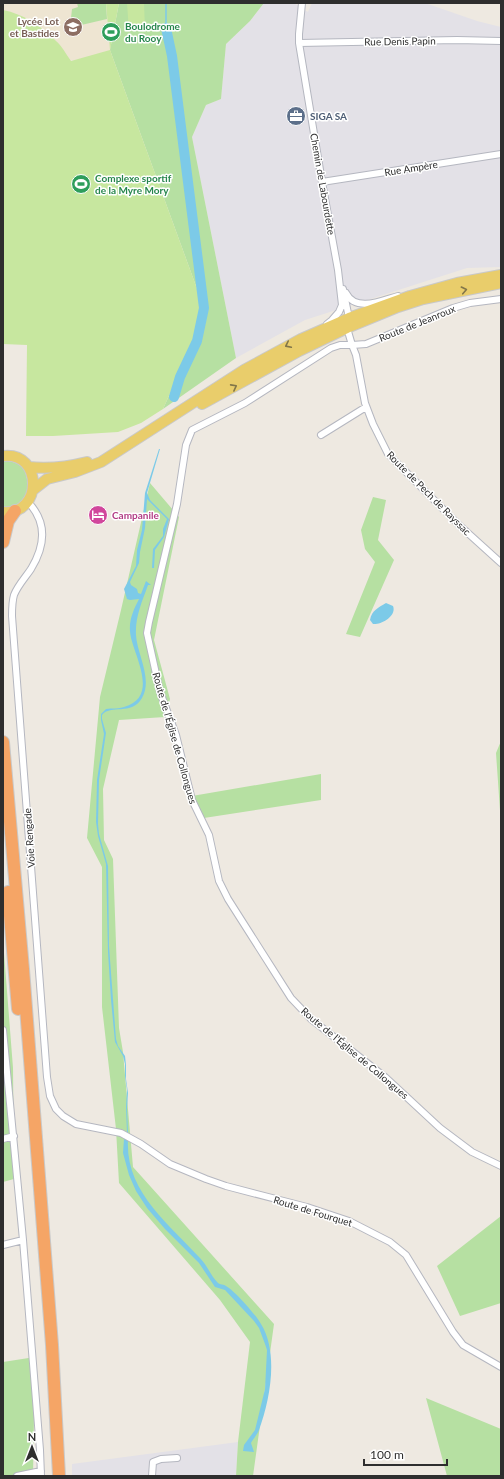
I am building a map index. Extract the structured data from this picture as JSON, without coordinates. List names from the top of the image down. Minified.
{"streets":{"street":["Rue Denis Papin","Rue Ampère","Chemin de Labourdette","Route de Jeanroux","Route de Pech de Rayssac","Route de l’Église de Collongues","Voie Rengade","Route de Fourquet"]},"crossings":[["Rue Denis Papin","Chemin de Labourdette"],["Rue Ampère","Chemin de Labourdette"],["Route de Jeanroux","Route de Pech de Rayssac"],["Route de Jeanroux","Route de l’Église de Collongues"],["Voie Rengade","Route de Fourquet"]],"places":{"school or university":["Lycée Lot et Bastides"],"sports":["Boulodrome du Rooy","Complexe sportif de la Myre Mory"],"office":["SIGA SA"],"hotel":["Campanile"]},"scale_bar":"100 m","north":"top"}
